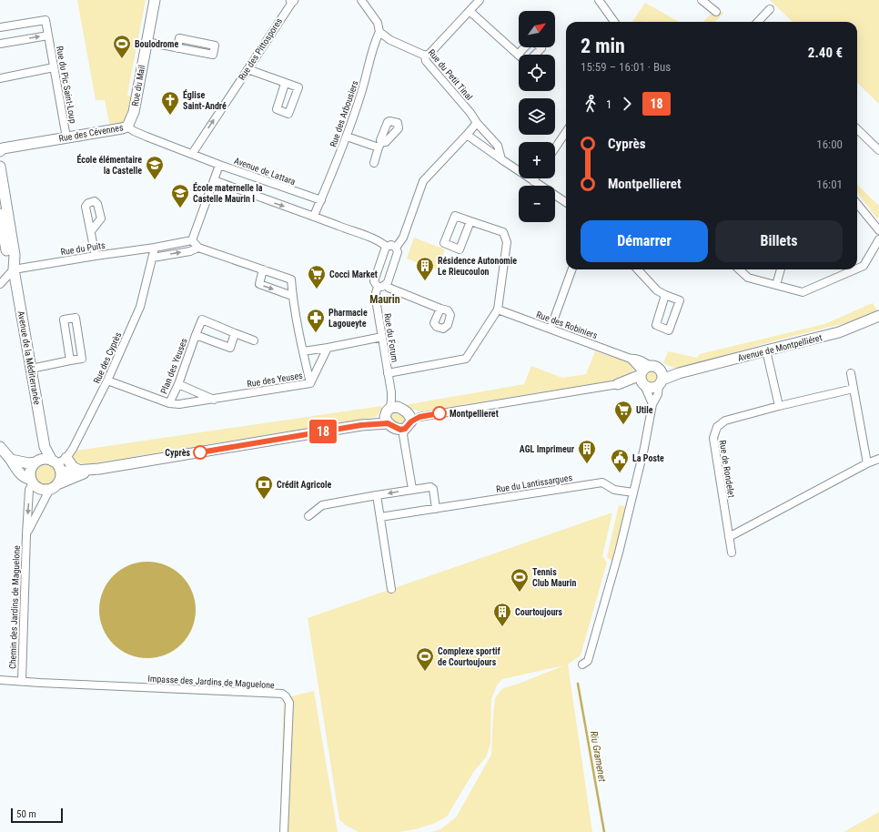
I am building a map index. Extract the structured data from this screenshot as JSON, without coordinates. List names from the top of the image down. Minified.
{"streets":{"street":["Rue des Pittospores","Rue du Petit Tinal","Rue du Pic Saint-Loup","Rue du Mail","Rue des Arbousiers","Rue des Cévennes","Avenue de Lattara","Rue du Puits","Rue des Robiniers","Rue du Forum","Avenue de Montpelliéret","Avenue de la Méditerranée","Rue des Cyprès","Plan des Yeuses","Rue des Yeuses","Rue de Rondelet","Rue du Lantissargues","Chemin des Jardins de Maguelone","Impasse des Jardins de Maguelone"]},"crossings":[["Rue des Pittospores","Rue des Cévennes"],["Rue du Petit Tinal","Rue des Arbousiers"],["Rue du Pic Saint-Loup","Rue des Cévennes"],["Rue du Mail","Rue des Cévennes"],["Rue des Arbousiers","Avenue de Lattara"],["Rue des Cévennes","Avenue de Lattara"],["Avenue de Lattara","Rue du Puits"],["Rue du Puits","Avenue de la Méditerranée"],["Rue du Puits","Rue des Cyprès"],["Avenue de la Méditerranée","Rue des Cyprès"],["Avenue de la Méditerranée","Chemin des Jardins de Maguelone"],["Rue des Cyprès","Rue des Yeuses"],["Rue des Cyprès","Chemin des Jardins de Maguelone"],["Plan des Yeuses","Rue des Yeuses"],["Chemin des Jardins de Maguelone","Impasse des Jardins de Maguelone"]],"one_way":["Rue des Pittospores"],"districts":["Maurin"],"water":["Riu Gramenet"],"places":{"sports":["Boulodrome","Tennis Club Maurin","Complexe sportif de Courtoujours"],"church":["Église Saint-André"],"school or university":["École élémentaire la Castelle","École maternelle la Castelle Maurin I"],"building":["Résidence Autonomie Le Rieucoulon","AGL Imprimeur","Courtoujours"],"supermarket":["Cocci Market","Utile"],"pharmacy":["Pharmacie Lagoueyte"],"other":["Montpellieret","Cyprès"],"public building":["La Poste"],"bank":["Crédit Agricole"]},"lines":["bus line 18"],"scale_bar":"50 m","north":"top right","page":{"on_map":"18","map_buttons":["+","−"],"heading":["2 min","15:59 – 16:01 · Bus","2.40 €"],"legs":["1","18"],"list":[{"name":"Cyprès","value":"16:00"},{"name":"Montpellieret","value":"16:01"}],"buttons":["Démarrer","Billets"],"scale":"50 m"}}
